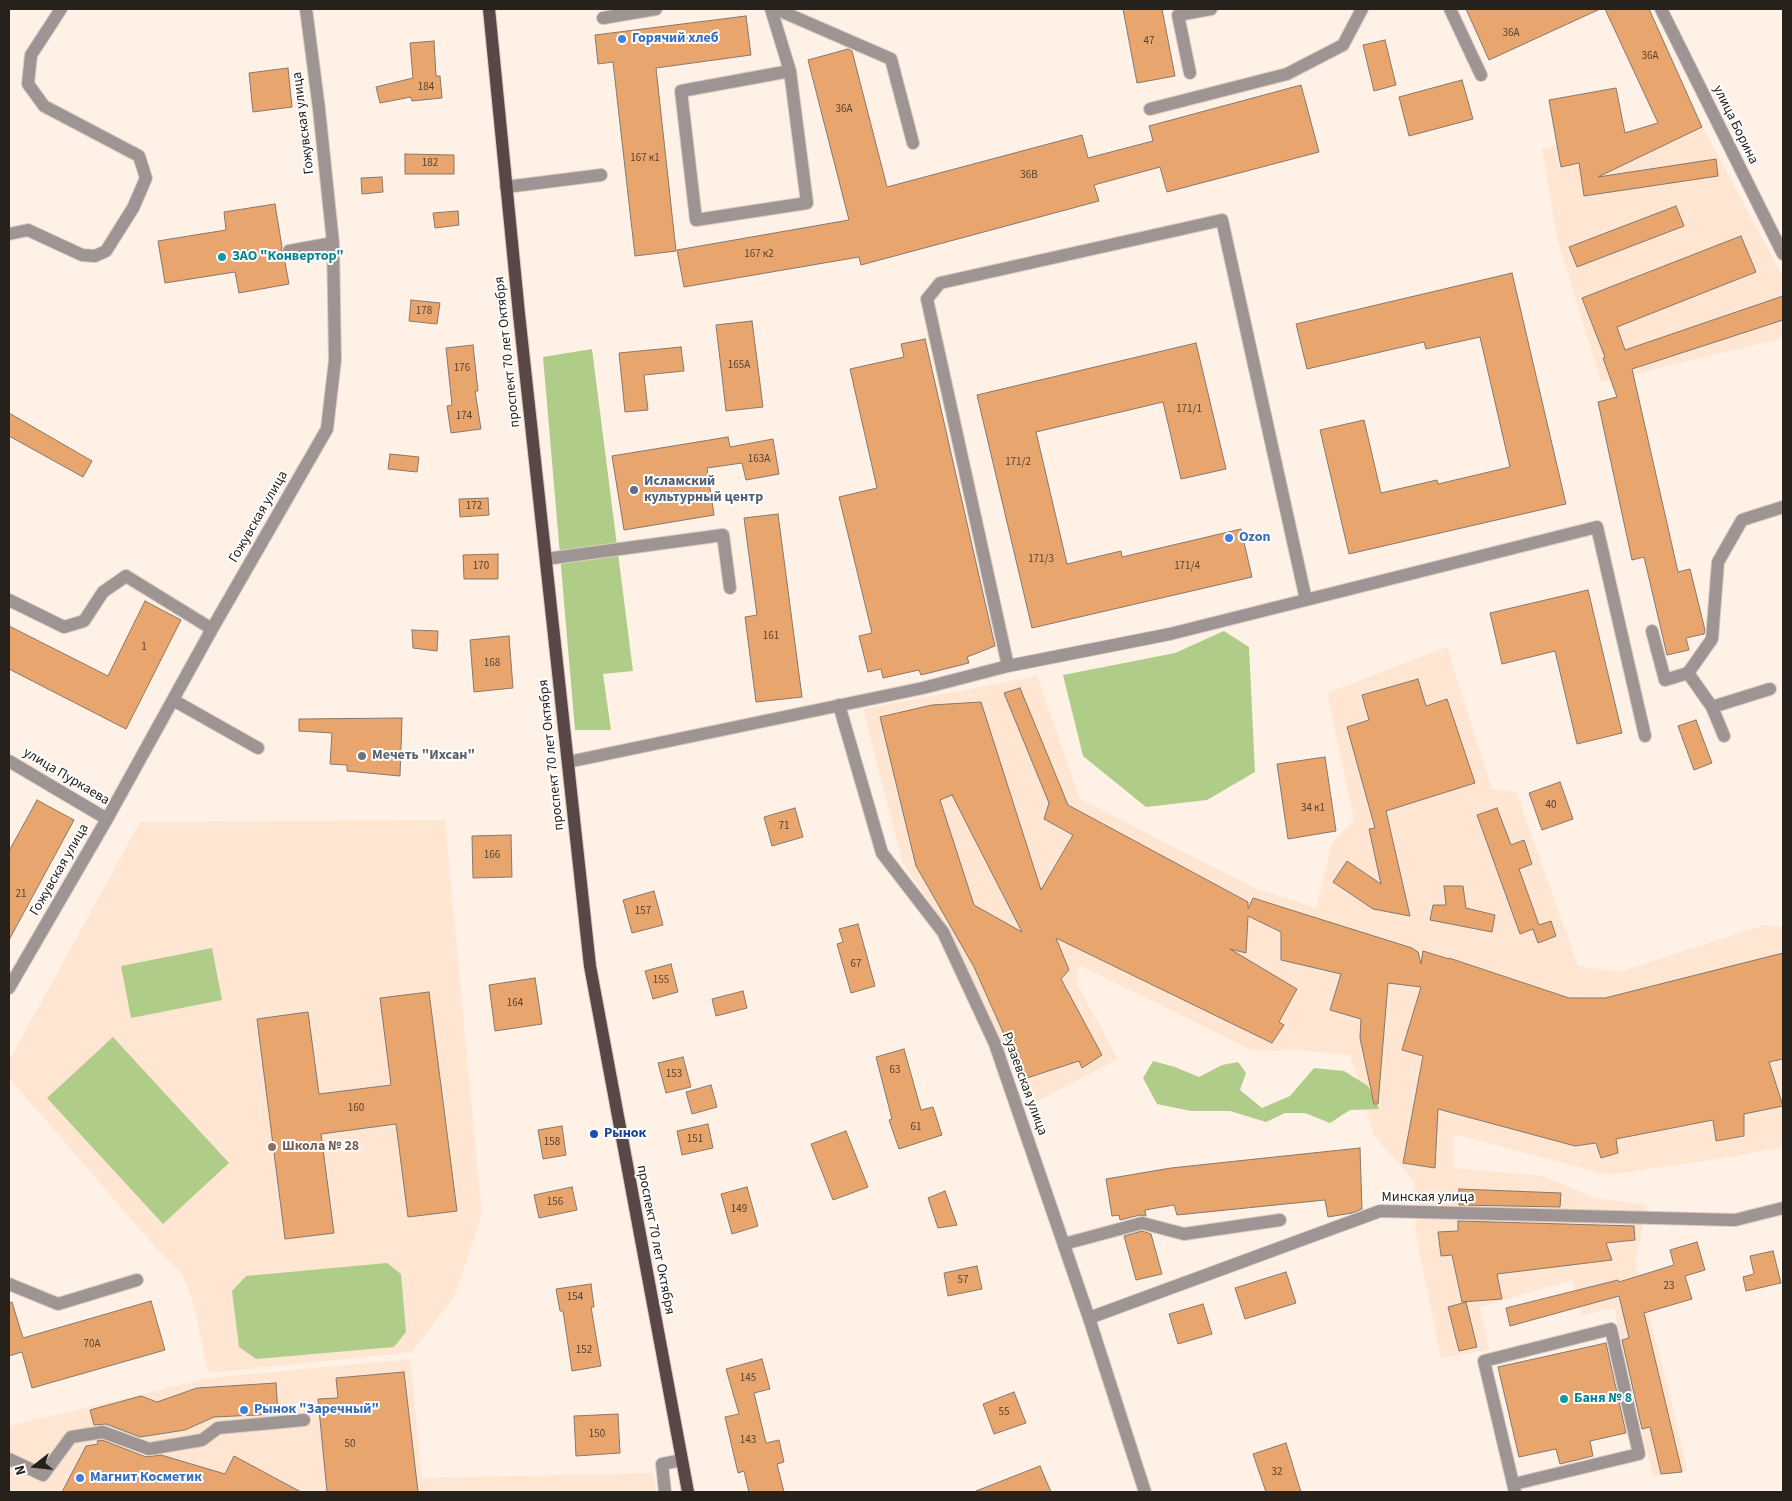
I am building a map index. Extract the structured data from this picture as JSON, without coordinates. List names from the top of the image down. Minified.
{"streets":{"main road":["проспект 70 лет Октября"],"street":["Гожувская улица","улица Борина","улица Пуркаева","Рузаевская улица","Минская улица"]},"crossings":[["Гожувская улица","улица Пуркаева"],["Рузаевская улица","Минская улица"]],"places":["Горячий хлеб","ЗАО \"Конвертор\"","Исламский культурный центр","Ozon","Мечеть \"Ихсан\"","Рынок","Школа № 28","Баня № 8","Рынок \"Заречный\"","Магнит Косметик"],"house_numbers":["36А","47","36А","184","36А","167 к1","182","36В","167 к2","178","165А","176","171/1","174","163А","171/2","172","171/3","170","171/4","161","1","168","40","34 к1","71","166","21","157","67","155","164","63","153","160","61","151","158","156","149","57","23","154","70А","152","145","55","150","143","50","32"],"north":"left"}
